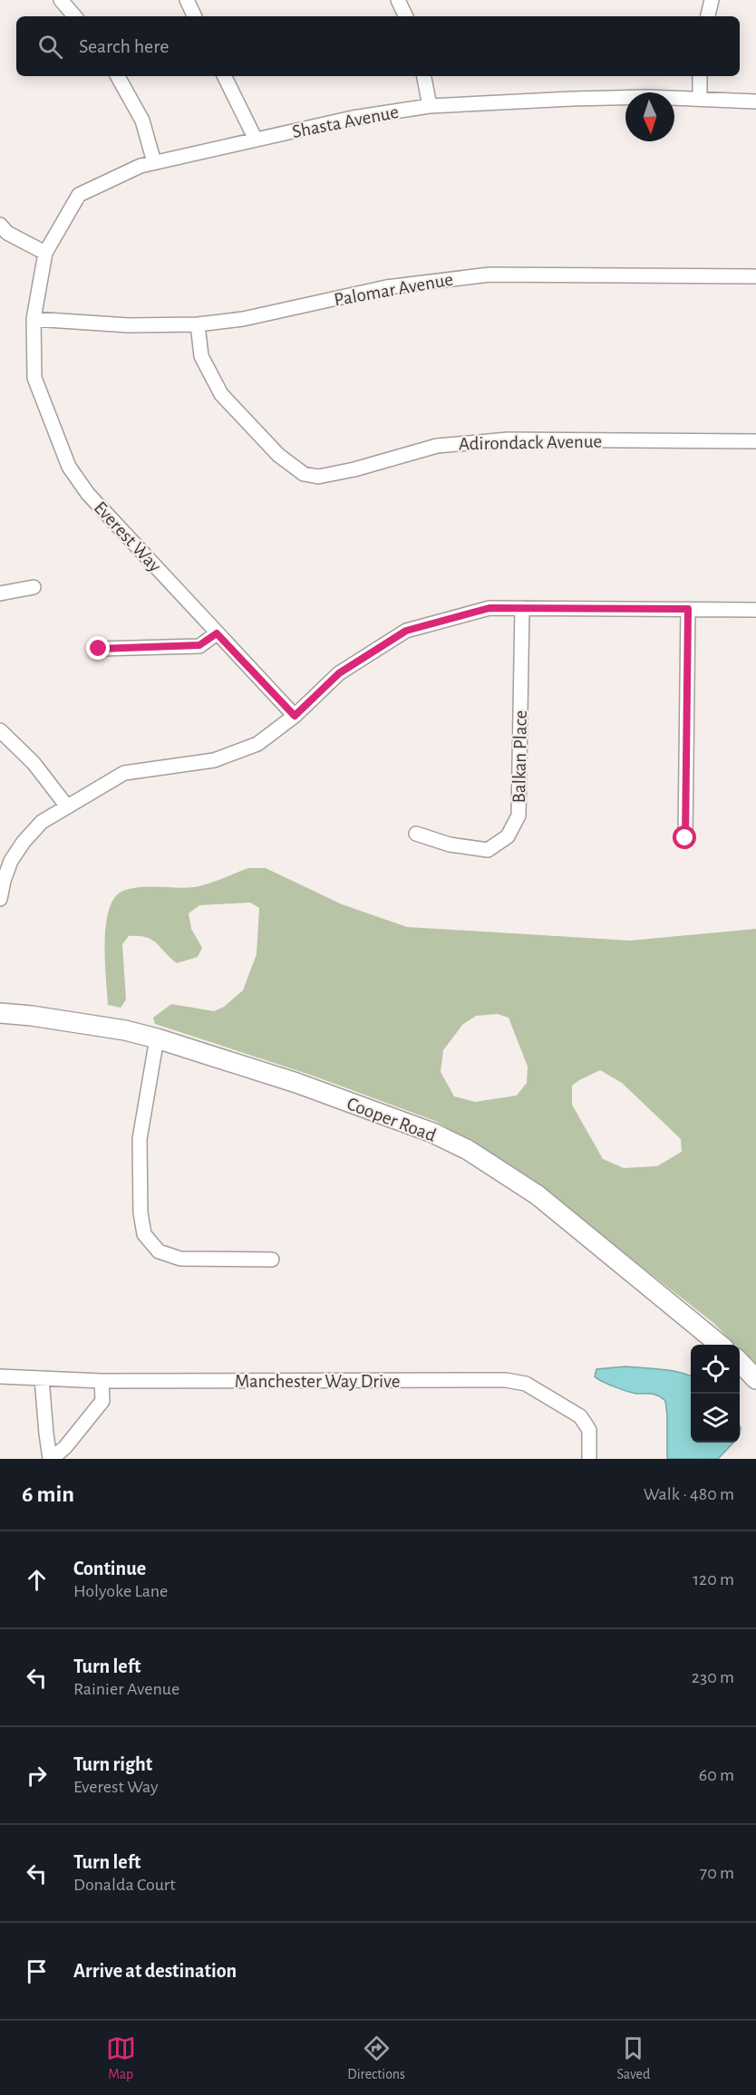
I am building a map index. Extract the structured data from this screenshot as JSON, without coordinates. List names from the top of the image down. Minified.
{"streets":{"street":["Shasta Avenue","Palomar Avenue","Adirondack Avenue","Everest Way","Balkan Place","Cooper Road","Manchester Way Drive"]},"crossings":[["Shasta Avenue","Palomar Avenue"],["Shasta Avenue","Everest Way"],["Palomar Avenue","Adirondack Avenue"],["Palomar Avenue","Everest Way"]],"north":"bottom","page":{"search":"Search here","heading":["6 min","Walk · 480 m"],"list":[["Continue","Holyoke Lane","120 m"],["Turn left","Rainier Avenue","230 m"],["Turn right","Everest Way","60 m"],["Turn left","Donalda Court","70 m"],"Arrive at destination"],"nav":["Map","Directions","Saved"]}}
